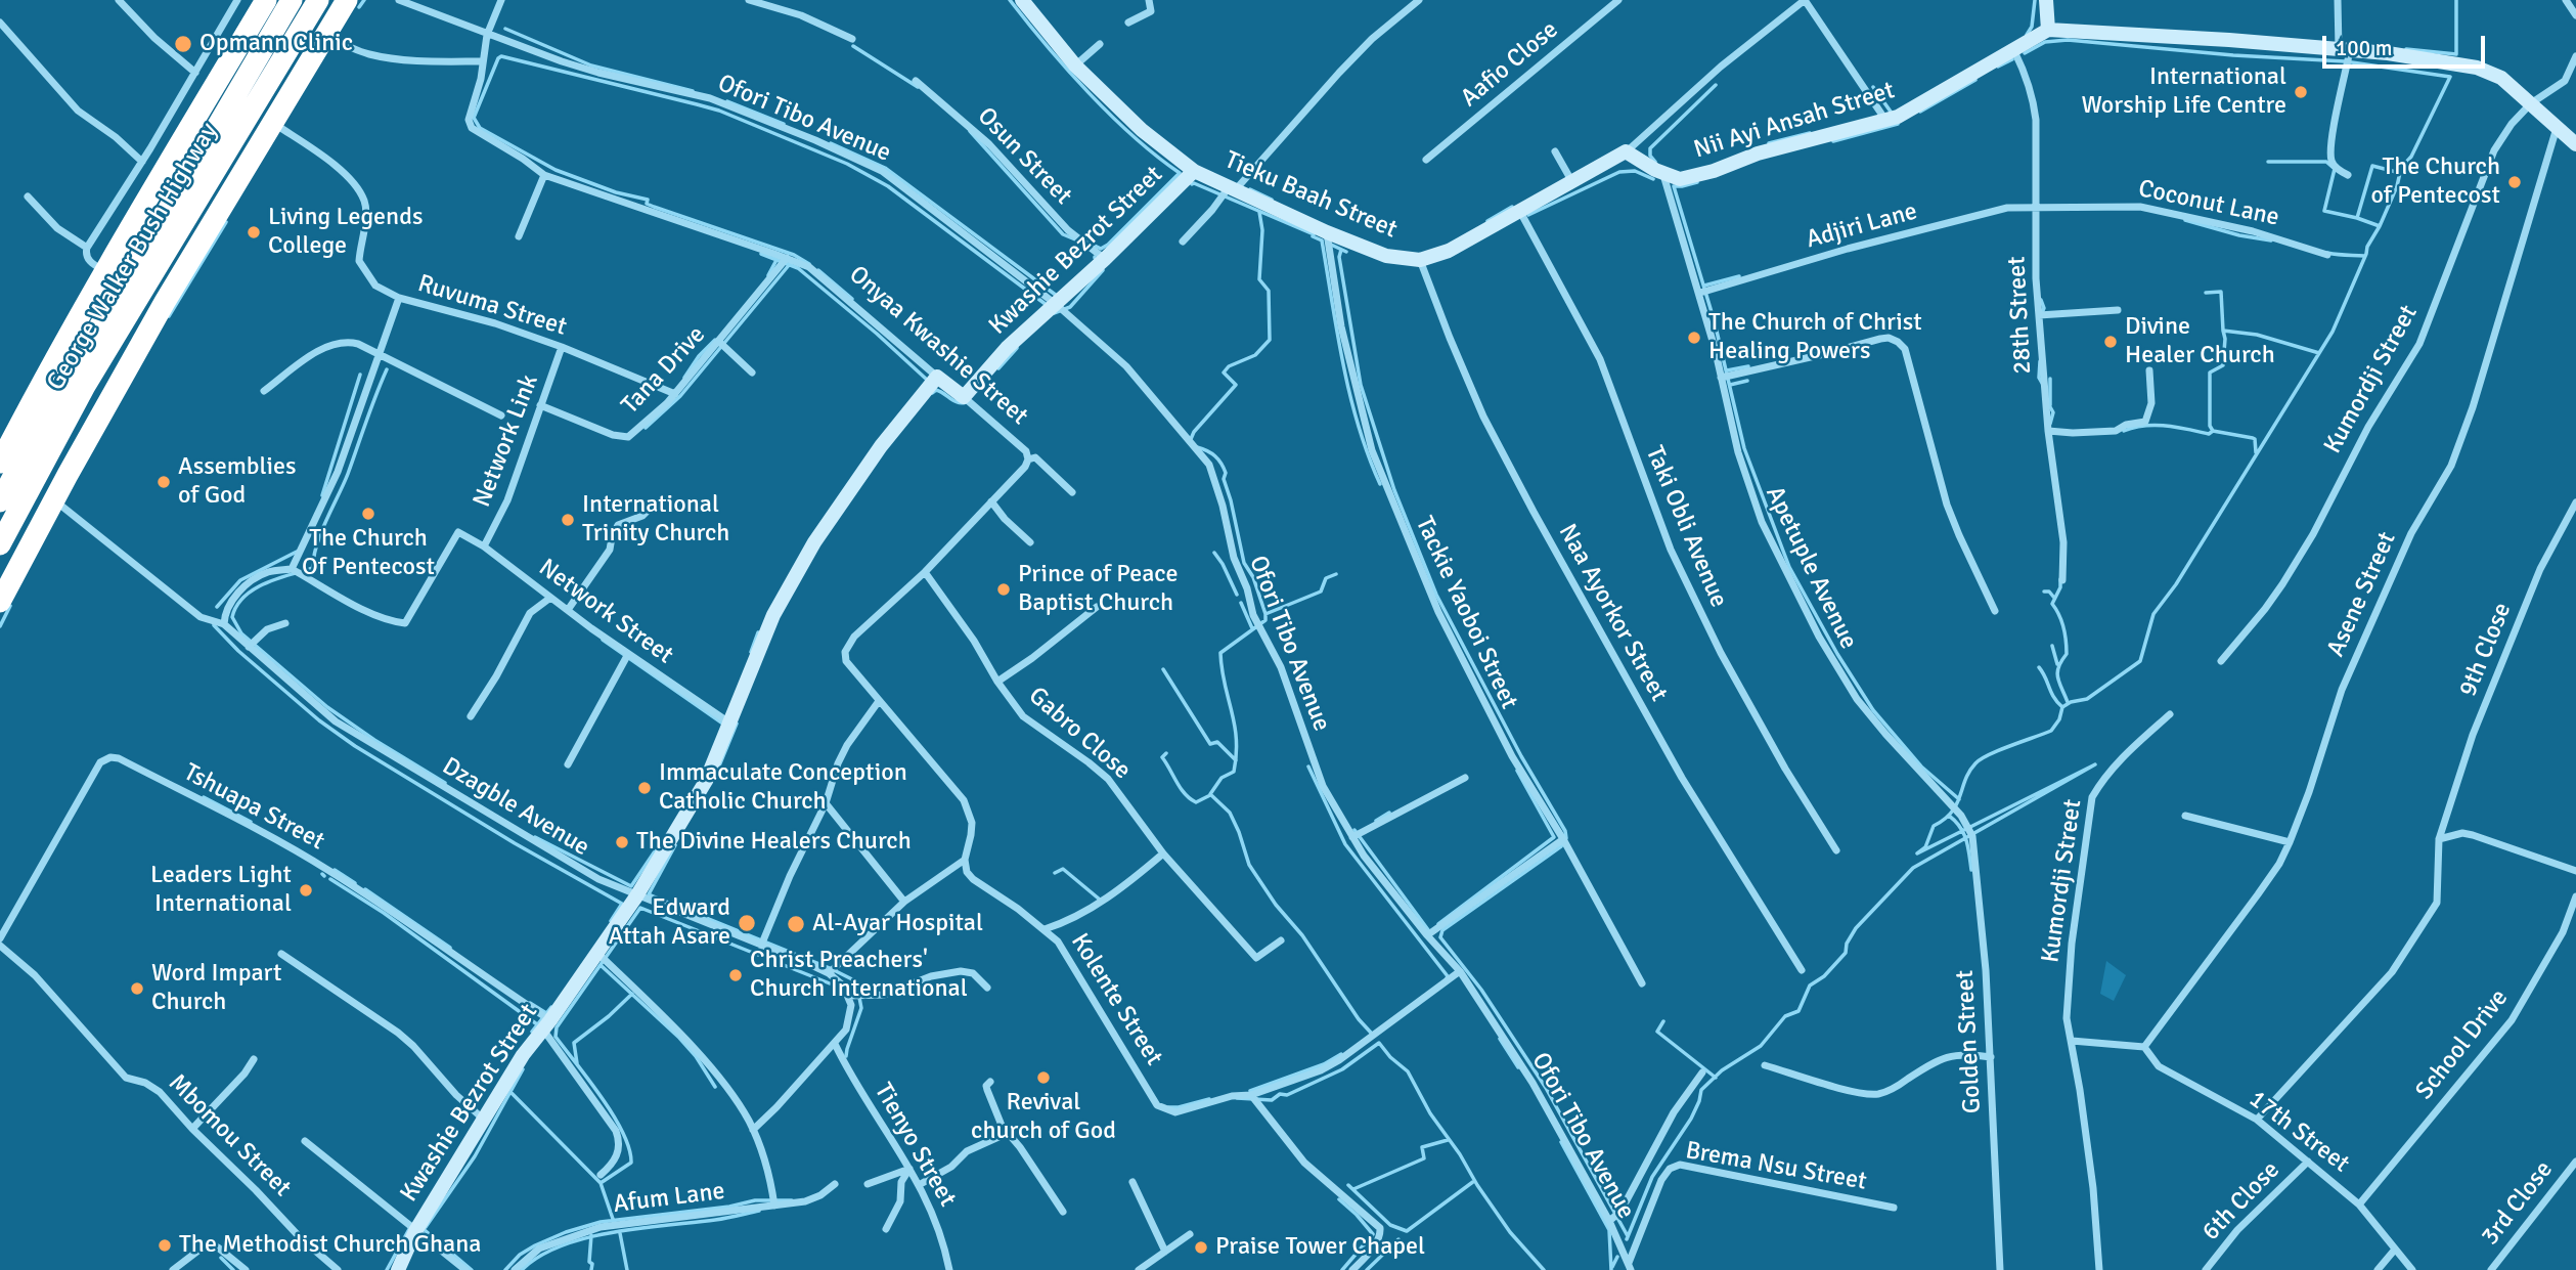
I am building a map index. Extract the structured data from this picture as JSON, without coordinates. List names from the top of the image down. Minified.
{"streets":{"highway":["George Walker Bush Highway"],"street":["Aafio Close","Ofori Tibo Avenue","Nii Ayi Ansah Street","Osun Street","Tieku Baah Street","Coconut Lane","Adjiri Lane","Kwashie Bezrot Street","Ruvuma Street","28th Street","Onyaa Kwashie Street","Tana Drive","Kumordji Street","Network Link","Taki Obli Avenue","Apetuple Avenue","Asene Street","Network Street","Tackie Yaoboi Street","Naa Ayorkor Street","9th Close","Gabro Close","Tshuapa Street","Dzagble Avenue","Kolente Street","Golden Street","School Drive","17th Street","Mbomou Street","Tienyo Street","Brema Nsu Street","Afum Lane","6th Close","3rd Close"]},"crossings":[["Ofori Tibo Avenue","Kwashie Bezrot Street"],["Ofori Tibo Avenue","Kolente Street"],["Ofori Tibo Avenue","Brema Nsu Street"],["Nii Ayi Ansah Street","Tieku Baah Street"],["Nii Ayi Ansah Street","28th Street"],["Nii Ayi Ansah Street","Apetuple Avenue"],["Osun Street","Kwashie Bezrot Street"],["Tieku Baah Street","Kwashie Bezrot Street"],["Tieku Baah Street","Taki Obli Avenue"],["Tieku Baah Street","Tackie Yaoboi Street"],["Tieku Baah Street","Naa Ayorkor Street"],["Coconut Lane","Adjiri Lane"],["Coconut Lane","28th Street"],["Adjiri Lane","28th Street"],["Adjiri Lane","Apetuple Avenue"],["Kwashie Bezrot Street","Onyaa Kwashie Street"],["Kwashie Bezrot Street","Network Street"],["Kwashie Bezrot Street","Tshuapa Street"],["Kwashie Bezrot Street","Dzagble Avenue"],["Kwashie Bezrot Street","Mbomou Street"],["Ruvuma Street","Tana Drive"],["Ruvuma Street","Network Link"],["Onyaa Kwashie Street","Tana Drive"],["Onyaa Kwashie Street","Gabro Close"],["Onyaa Kwashie Street","Kolente Street"],["Tana Drive","Network Link"],["Network Link","Network Street"],["Apetuple Avenue","Golden Street"],["Asene Street","17th Street"],["9th Close","17th Street"],["School Drive","17th Street"],["17th Street","6th Close"]],"places":["Opmann Clinic","International Worship Life Centre","The Church of Pentecost","Living Legends College","The Church of Christ Healing Powers","Divine Healer Church","Assemblies of God","The Church Of Pentecost","International Trinity Church","Prince of Peace Baptist Church","Immaculate Conception Catholic Church","The Divine Healers Church","Leaders Light International","Edward Attah Asare","Al-Ayar Hospital","Christ Preachers' Church International","Word Impart Church","Revival church of God","The Methodist Church Ghana","Praise Tower Chapel"],"scale_bar":"100 m"}
